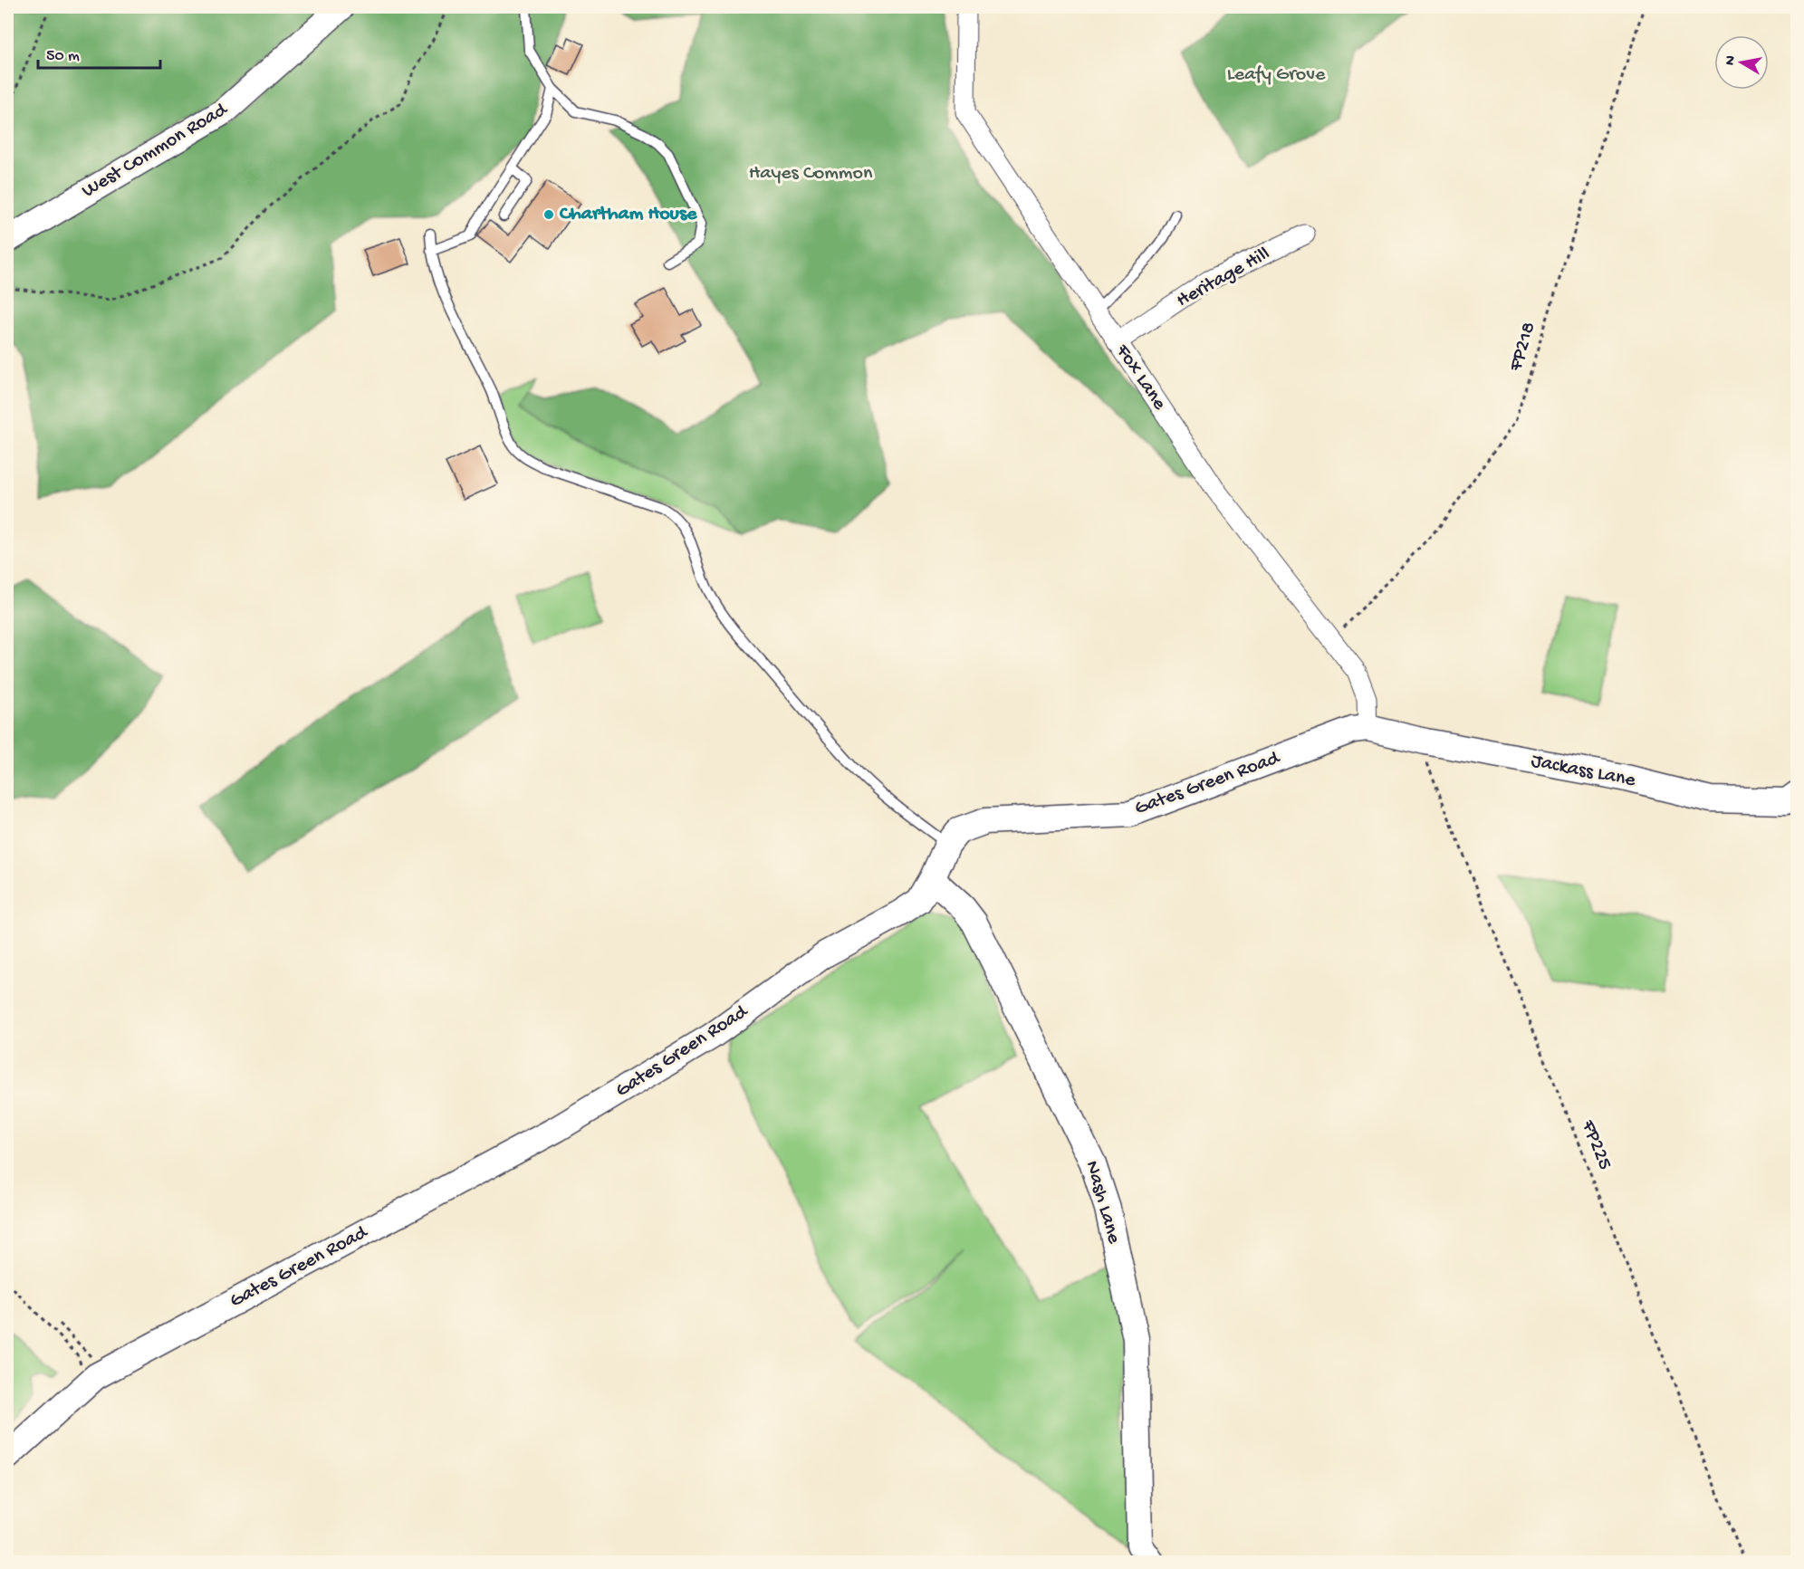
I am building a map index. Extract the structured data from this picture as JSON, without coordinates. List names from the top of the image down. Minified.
{"streets":{"street":["West Common Road","Heritage Hill","Fox Lane","Jackass Lane","Gates Green Road","Nash Lane"],"path":["FP218","FP225"]},"crossings":[["Heritage Hill","Fox Lane"],["FP218","Fox Lane"],["Fox Lane","Jackass Lane"],["Fox Lane","Gates Green Road"],["Jackass Lane","Gates Green Road"],["Jackass Lane","FP225"],["Gates Green Road","Nash Lane"]],"parks":["Leafy Grove","Hayes Common"],"places":["Chartham House"],"scale_bar":"50 m","north":"left"}
